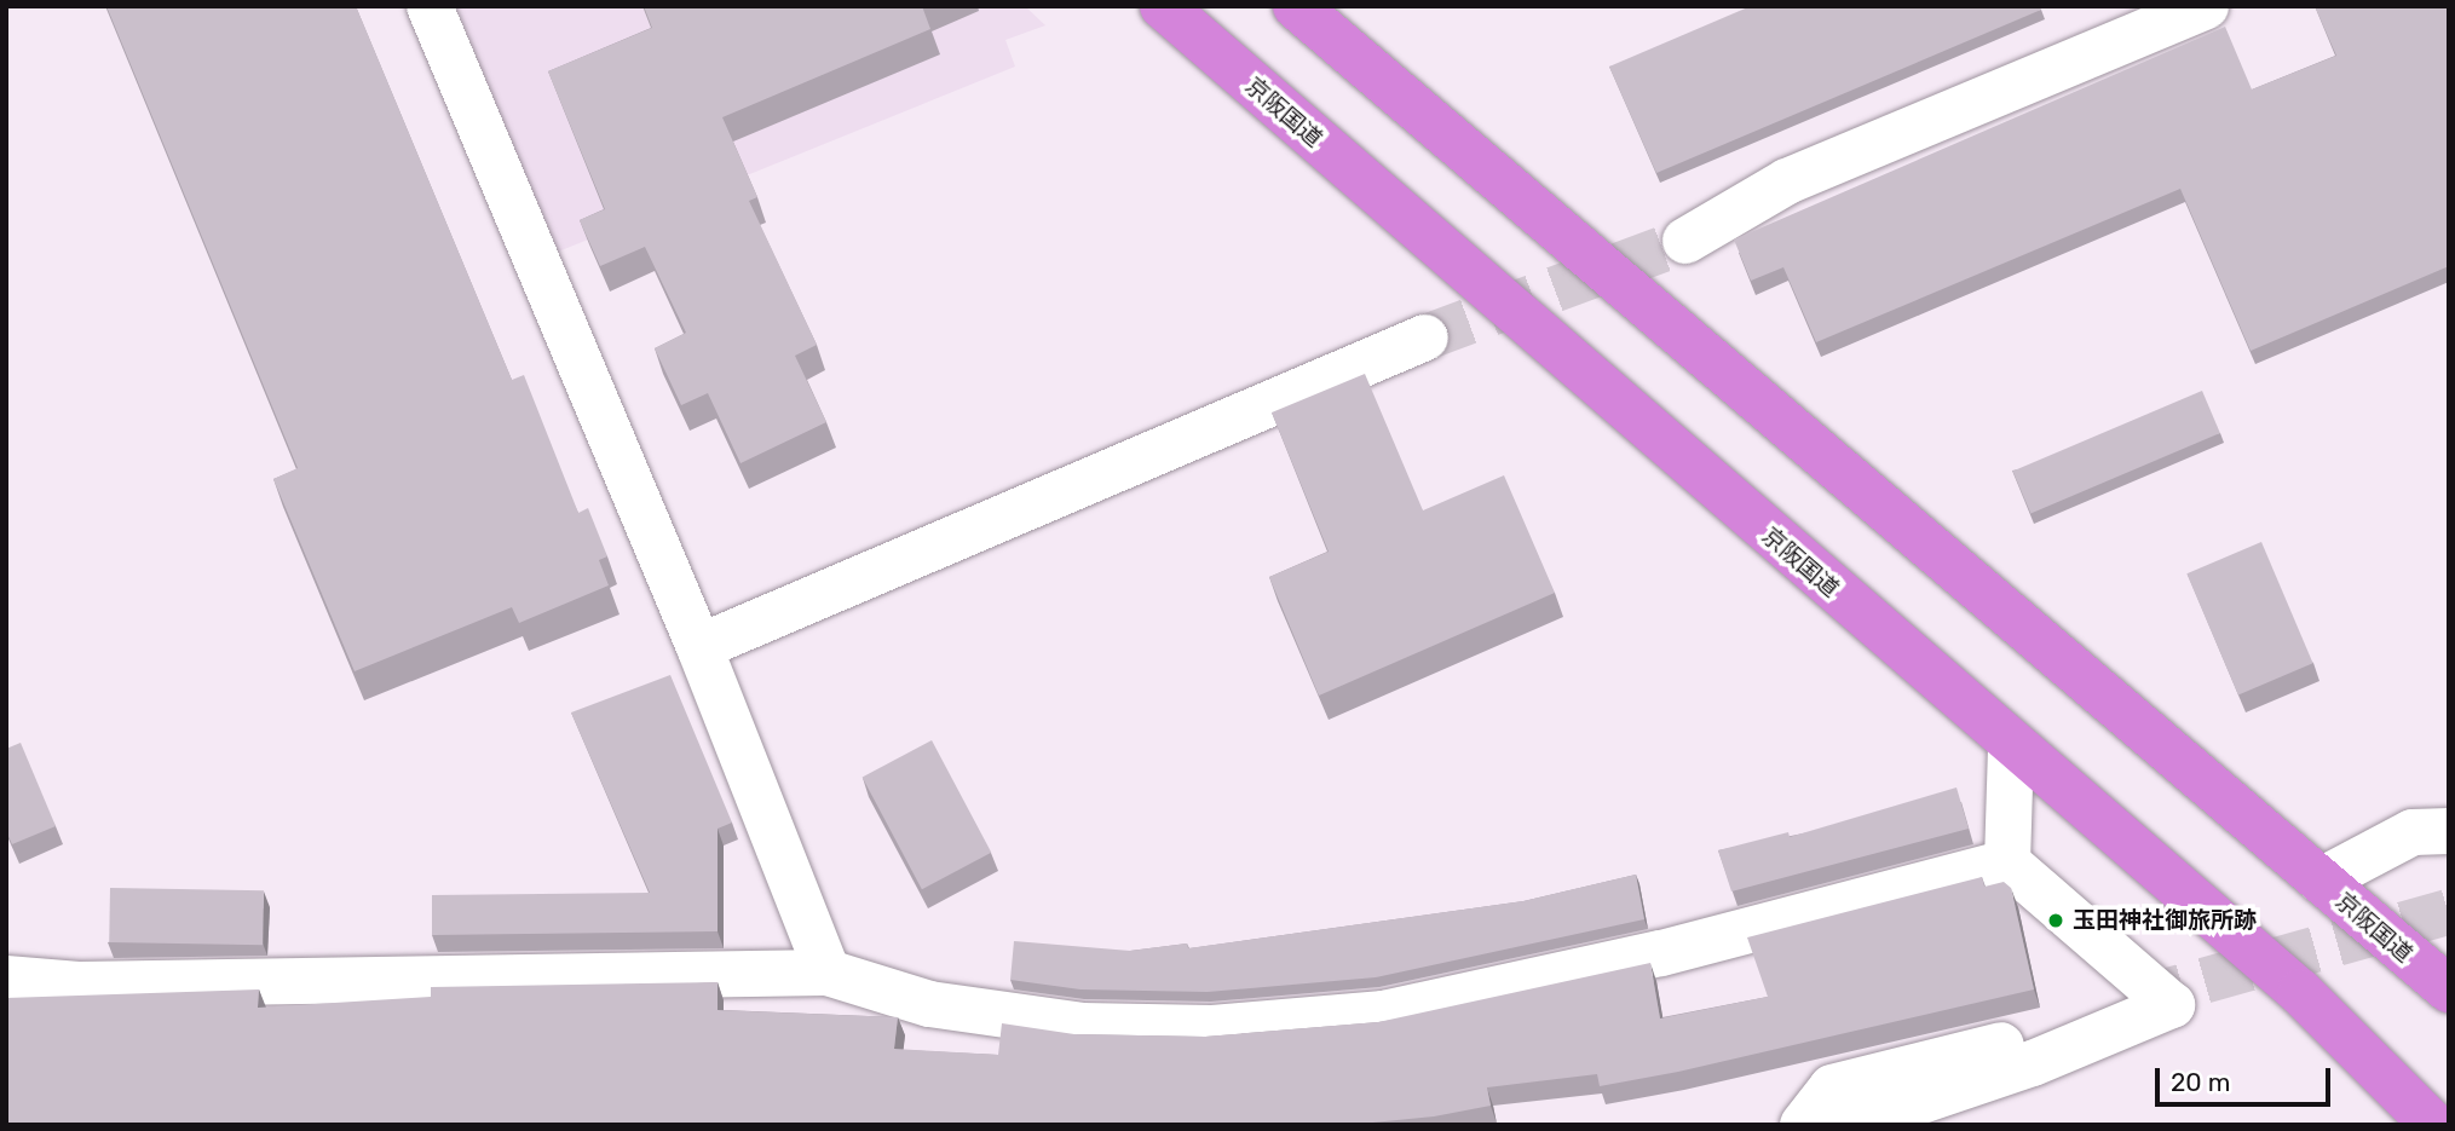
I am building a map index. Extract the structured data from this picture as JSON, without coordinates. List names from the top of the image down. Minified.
{"streets":{"highway":["京阪国道"]},"places":["玉田神社御旅所跡"],"scale_bar":"20 m"}
